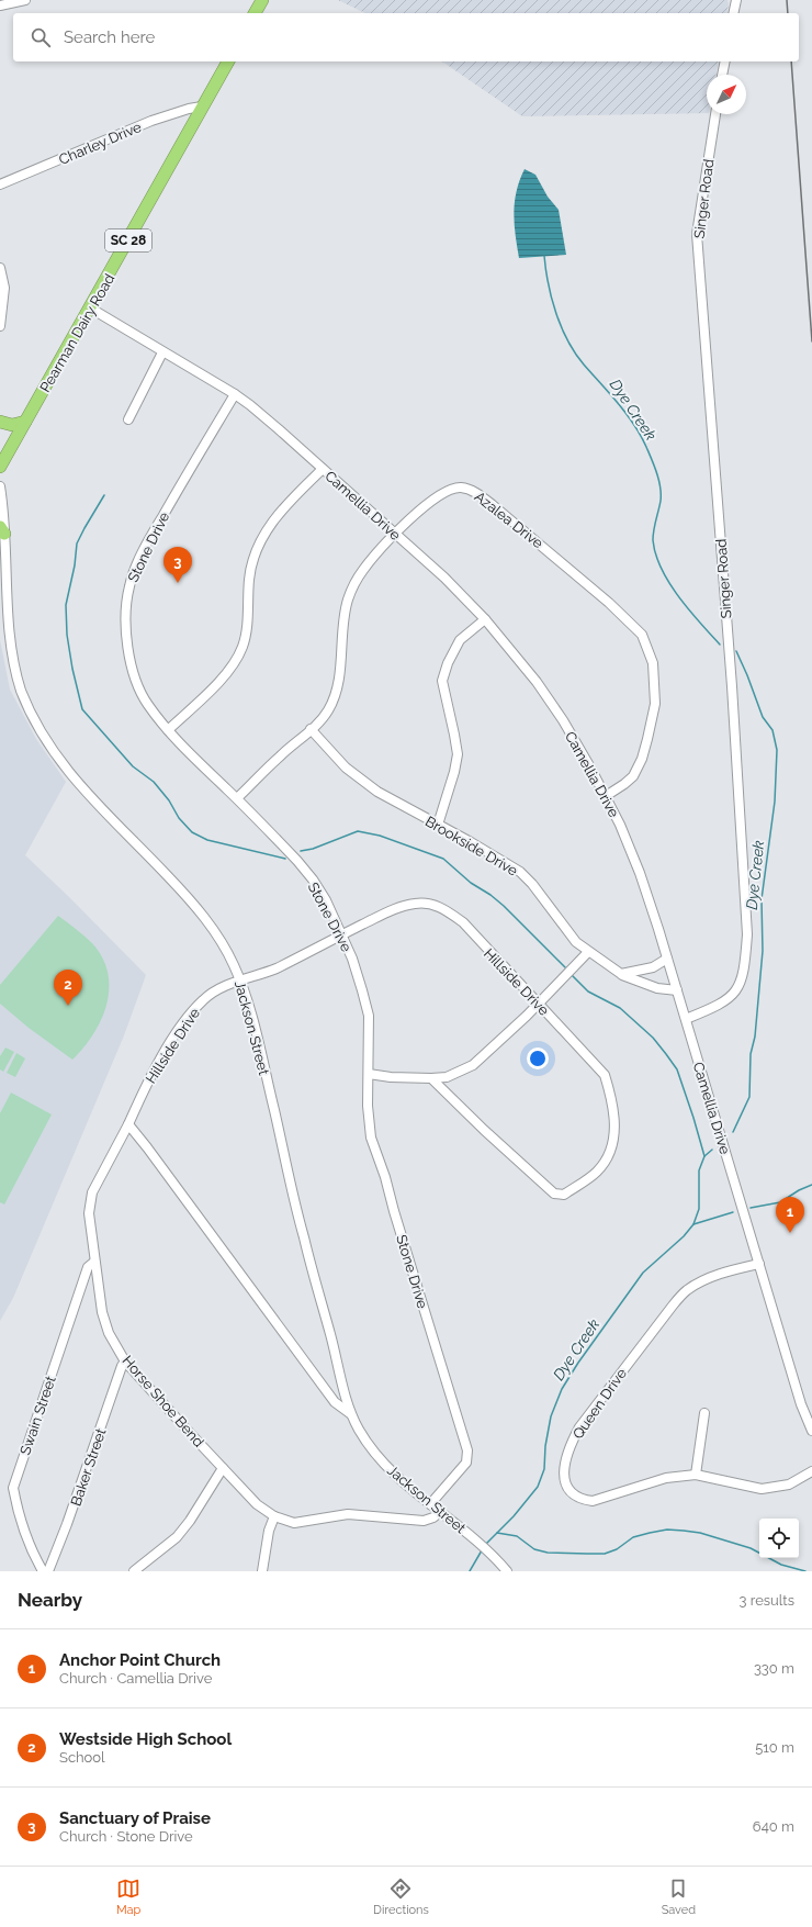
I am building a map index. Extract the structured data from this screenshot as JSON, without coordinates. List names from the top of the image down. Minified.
{"streets":{"highway":["SC 28","Pearman Dairy Road"],"street":["Charley Drive","Singer Road","Camellia Drive","Azalea Drive","Stone Drive","Brookside Drive","Hillside Drive","Jackson Street","Horse Shoe Bend","Queen Drive","Swain Street","Baker Street"]},"crossings":[["Charley Drive","Pearman Dairy Road"],["Singer Road","Camellia Drive"],["Pearman Dairy Road","Camellia Drive"],["Camellia Drive","Azalea Drive"],["Camellia Drive","Stone Drive"],["Camellia Drive","Brookside Drive"],["Camellia Drive","Queen Drive"],["Azalea Drive","Stone Drive"],["Azalea Drive","Brookside Drive"],["Stone Drive","Hillside Drive"],["Stone Drive","Jackson Street"],["Hillside Drive","Jackson Street"],["Hillside Drive","Horse Shoe Bend"],["Jackson Street","Horse Shoe Bend"],["Horse Shoe Bend","Swain Street"],["Horse Shoe Bend","Baker Street"]],"water":["Dye Creek"],"north":"top right","page":{"search":"Search here","pins":["3","2","1"],"heading":["Nearby","3 results"],"list":[{"mark":"1","name":"Anchor Point Church","note":"Church · Camellia Drive","value":"330 m"},{"mark":"2","name":"Westside High School","note":"School","value":"510 m"},{"mark":"3","name":"Sanctuary of Praise","note":"Church · Stone Drive","value":"640 m"}],"nav":["Map","Directions","Saved"]}}
